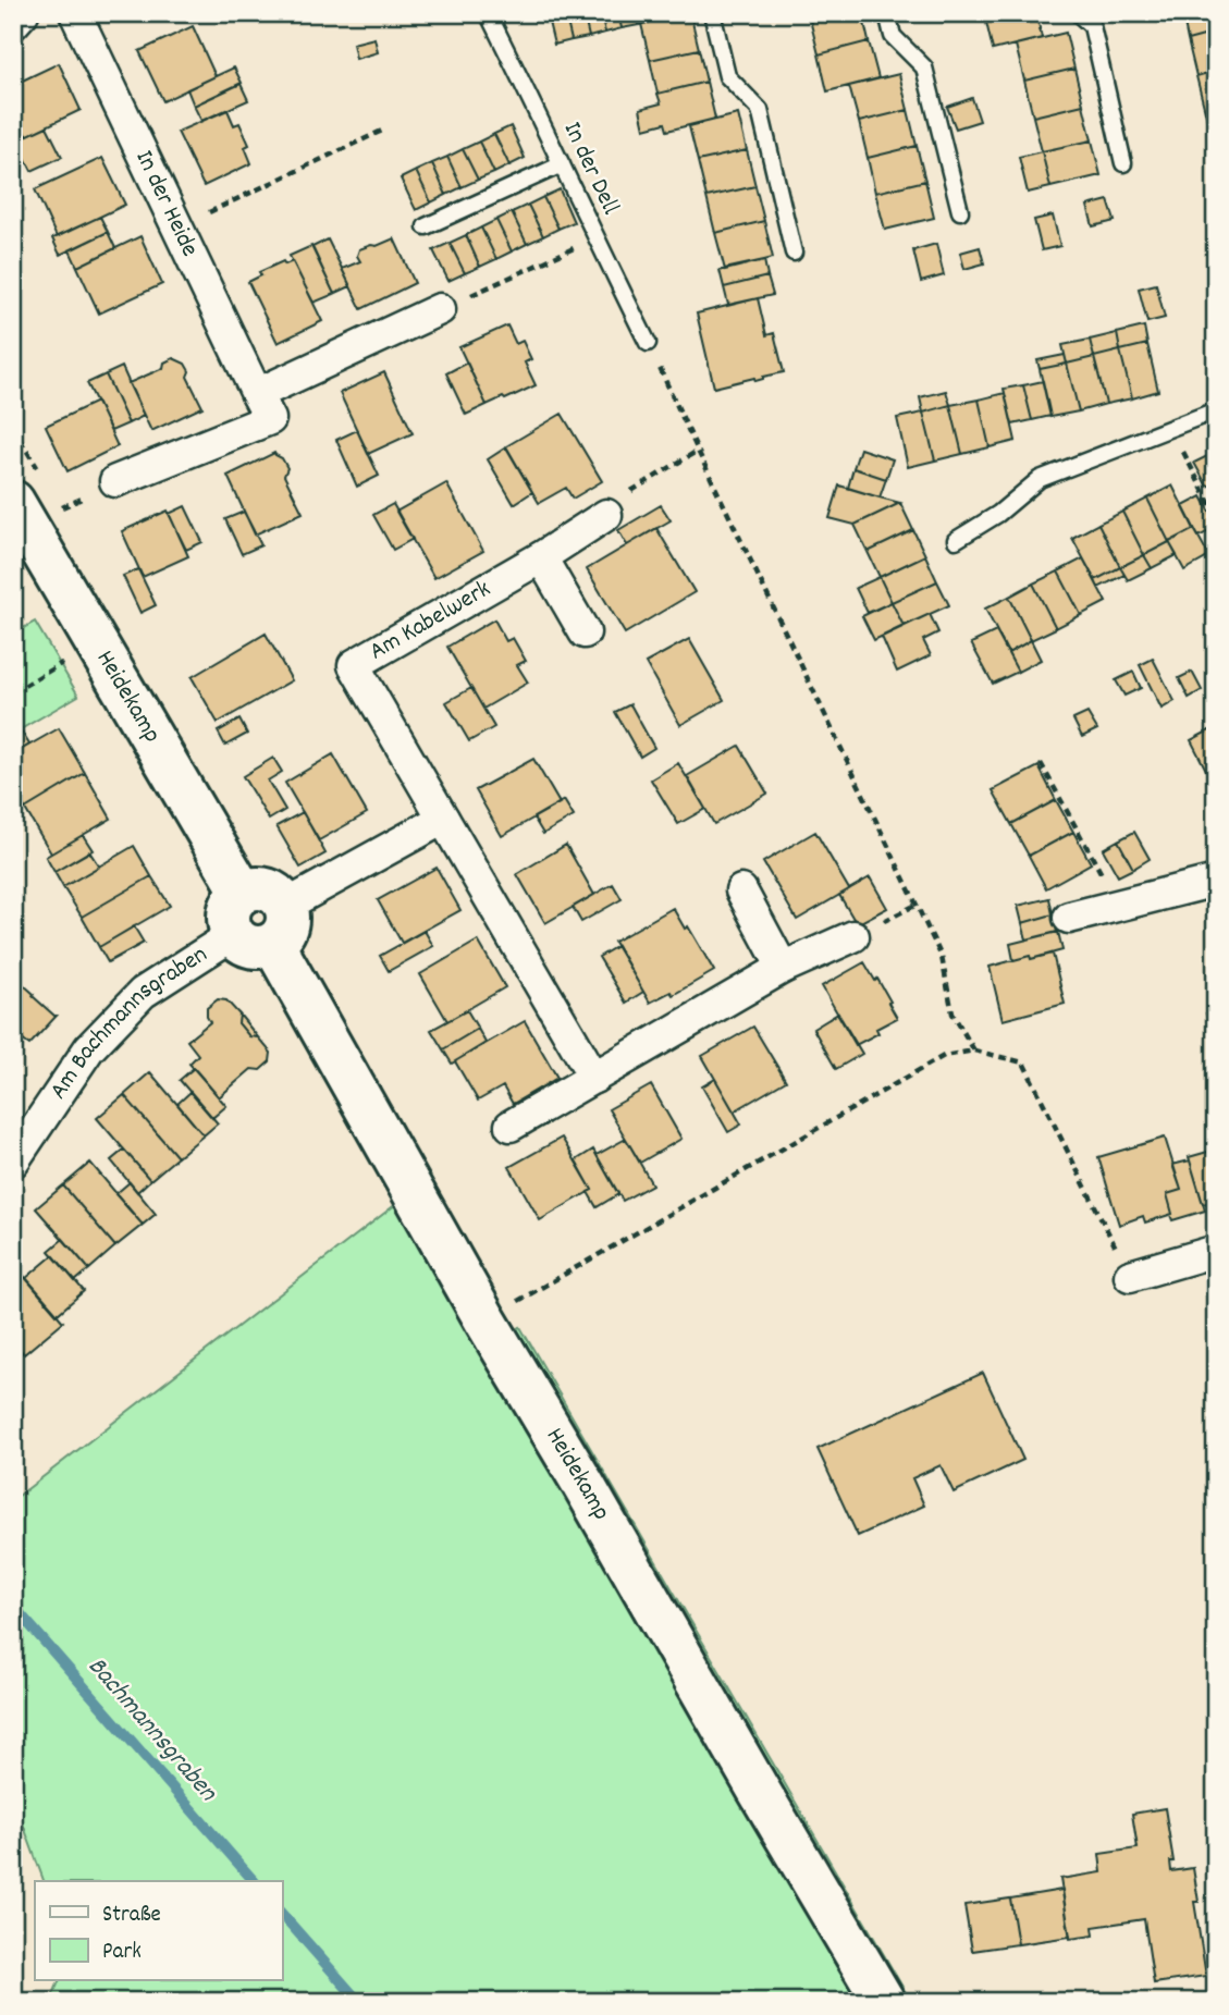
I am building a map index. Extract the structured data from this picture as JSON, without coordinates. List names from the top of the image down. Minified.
{"streets":{"street":["In der Heide","Am Kabelwerk","Heidekamp","Am Bachmannsgraben"],"lane":["In der Dell"]},"crossings":[["Heidekamp","Am Bachmannsgraben"]],"water":["Bachmannsgraben"],"legend":["Straße","Park"]}
